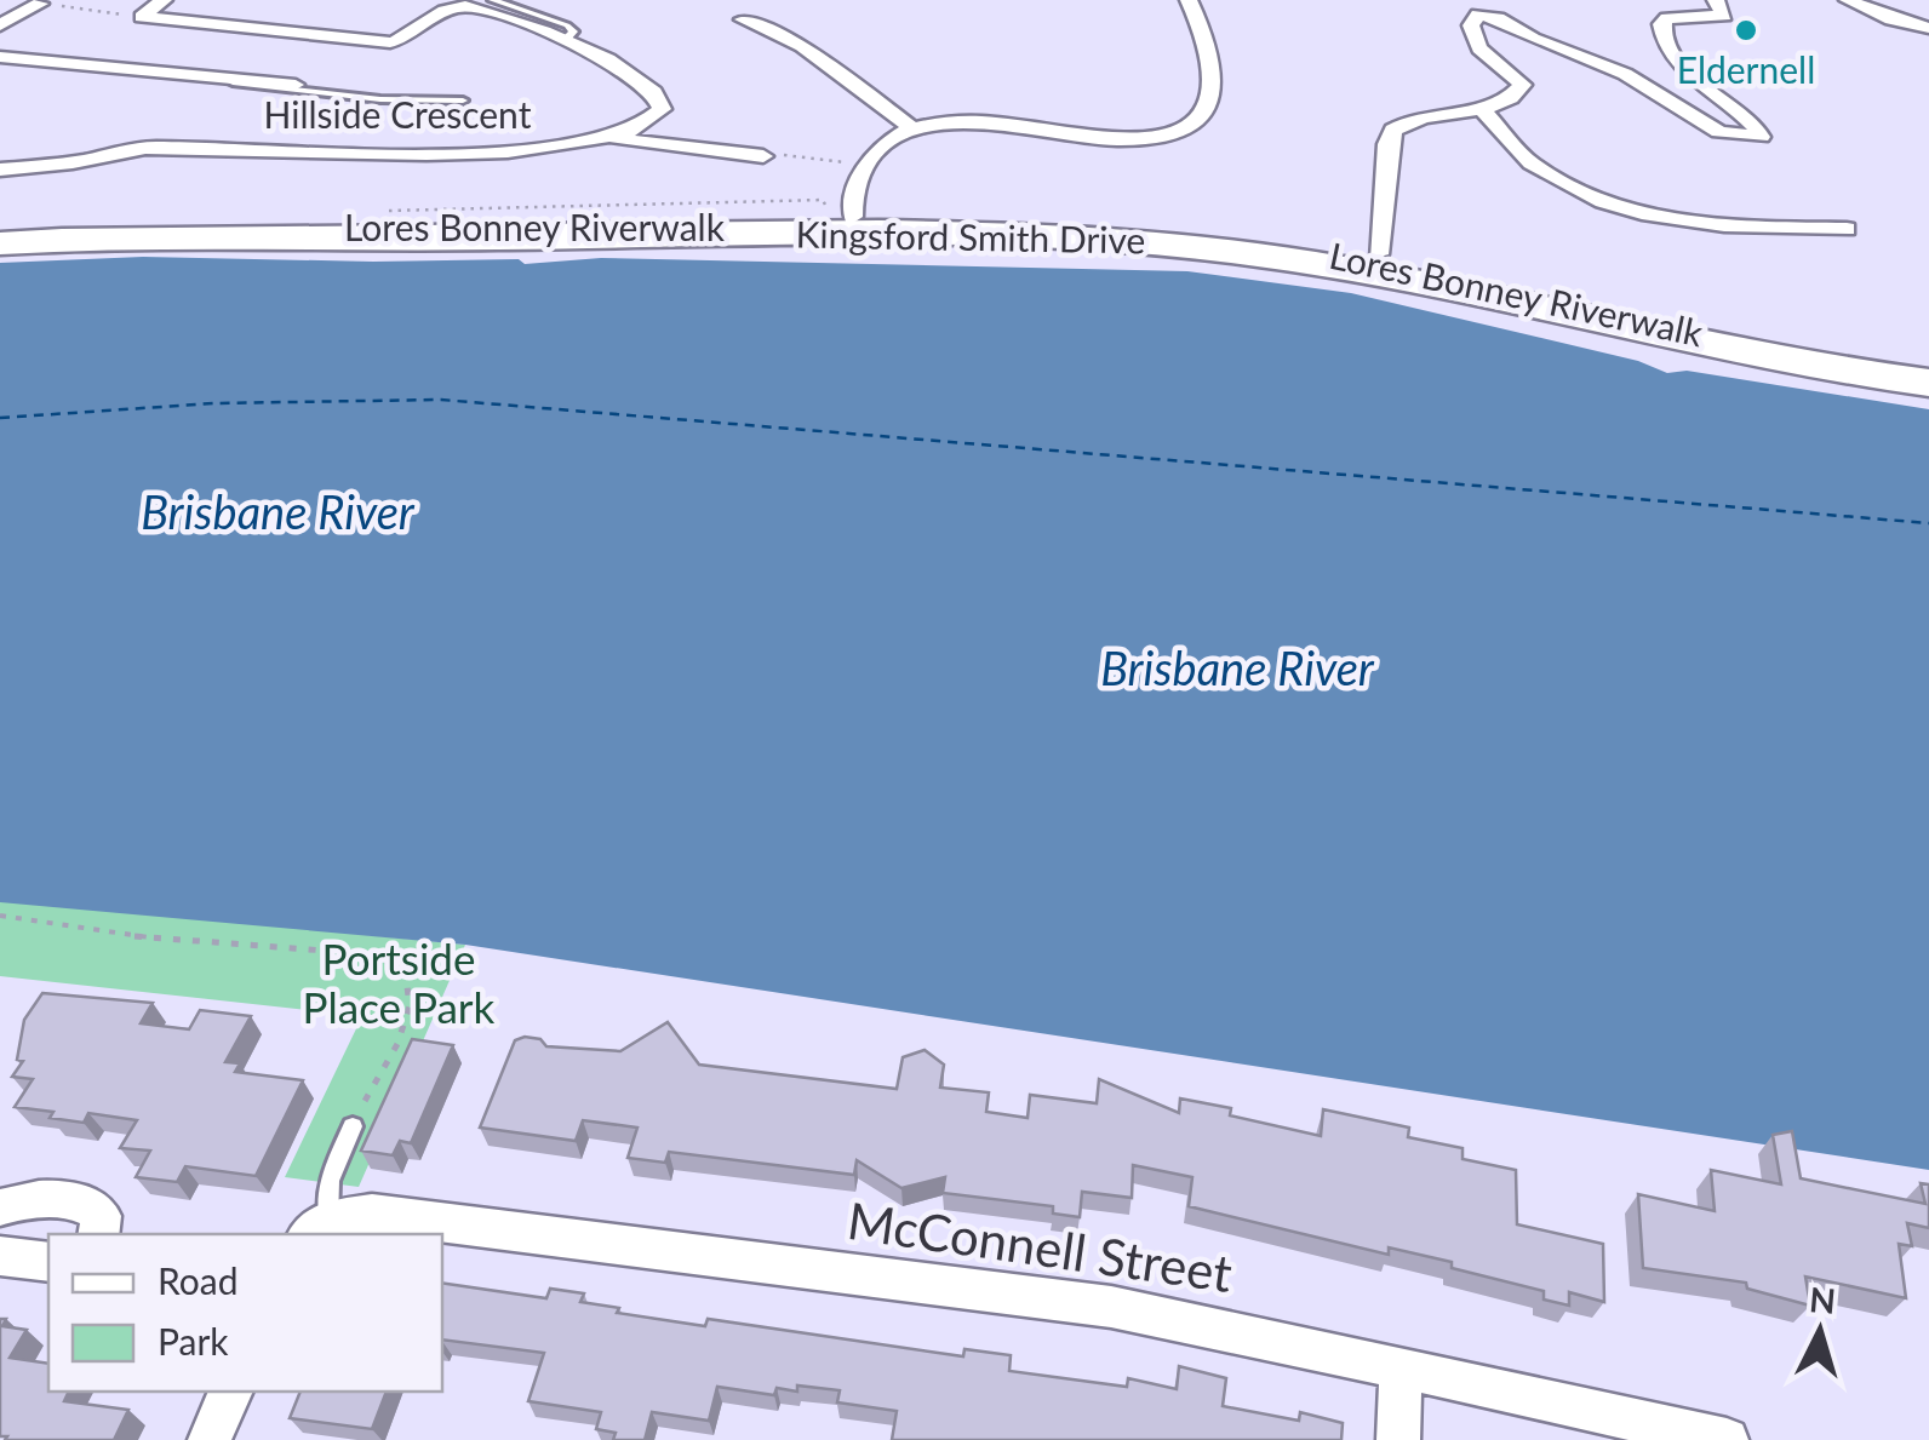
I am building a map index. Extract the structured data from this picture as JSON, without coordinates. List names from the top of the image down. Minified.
{"streets":{"highway":["Kingsford Smith Drive"],"street":["Hillside Crescent","McConnell Street"]},"water":["Brisbane River"],"parks":["Portside Place Park"],"places":["Eldernell"],"legend":["Road","Park"],"north":"top"}
